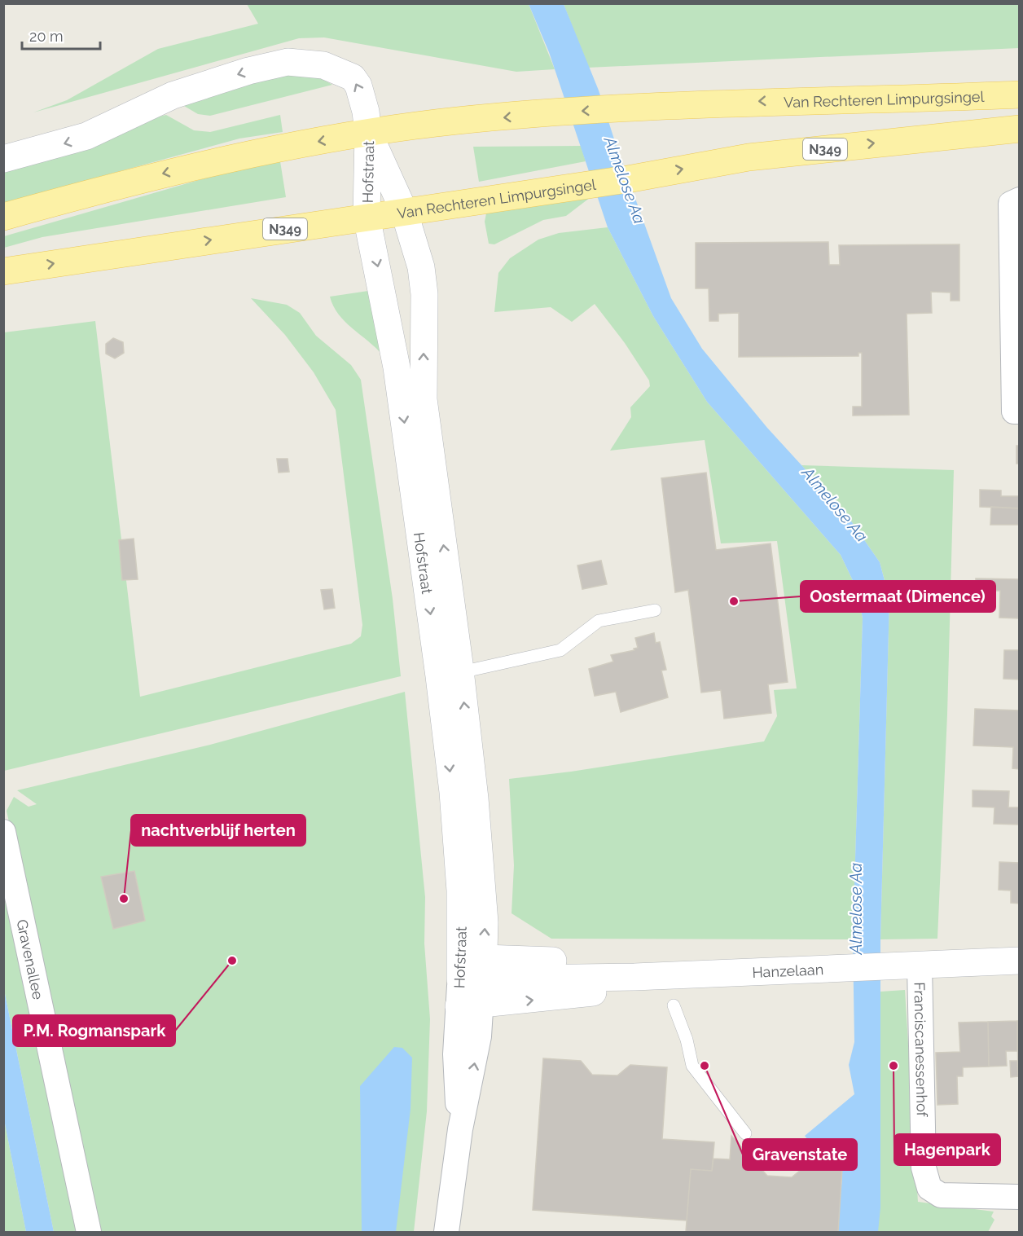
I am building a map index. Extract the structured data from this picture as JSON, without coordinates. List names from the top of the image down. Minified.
{"streets":{"main road":["Van Rechteren Limpurgsingel","N349"],"street":["Hofstraat","Gravenallee","Hanzelaan","Franciscanessenhof"]},"crossings":[["Van Rechteren Limpurgsingel","Hofstraat"],["Hofstraat","Hanzelaan"],["Hanzelaan","Franciscanessenhof"]],"water":["Almelose Aa"],"places":["Oostermaat (Dimence)","nachtverblijf herten","P.M. Rogmanspark","Gravenstate","Hagenpark"],"scale_bar":"20 m"}
